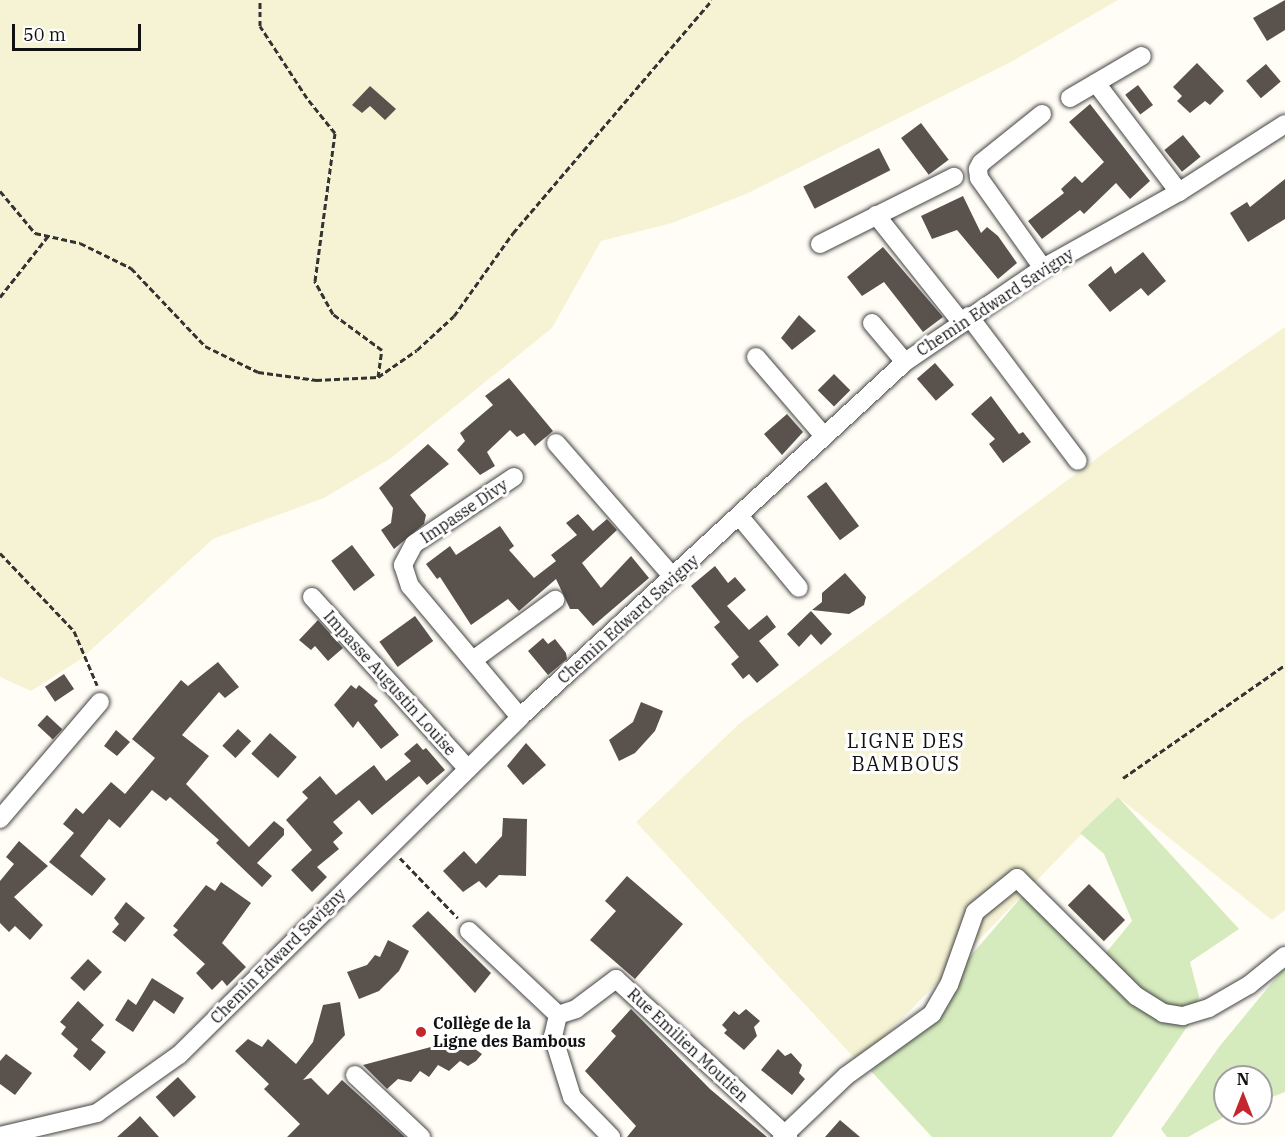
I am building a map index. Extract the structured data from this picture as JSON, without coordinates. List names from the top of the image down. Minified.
{"streets":{"street":["Chemin Edward Savigny","Impasse Divy","Impasse Augustin Louise","Rue Emilien Moutien"]},"crossings":[["Chemin Edward Savigny","Impasse Divy"],["Chemin Edward Savigny","Impasse Augustin Louise"]],"districts":["LIGNE DES BAMBOUS"],"places":["Collège de la Ligne des Bambous"],"scale_bar":"50 m","north":"top"}
